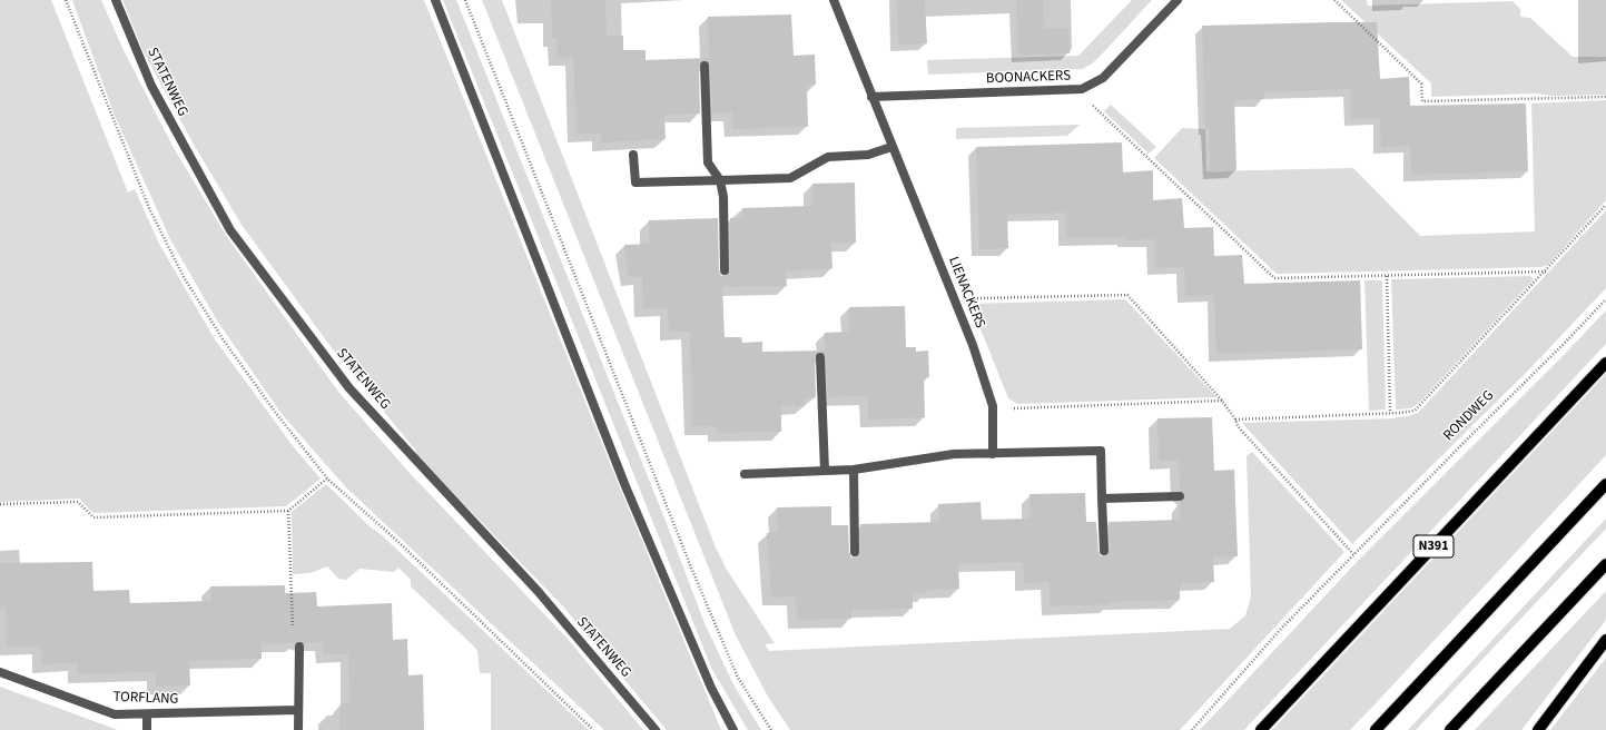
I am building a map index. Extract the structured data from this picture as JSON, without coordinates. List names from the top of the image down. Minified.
{"streets":{"main road":["N391"],"street":["BOONACKERS","STATENWEG","LIENACKERS","TORFLANG"],"path":["RONDWEG"]},"crossings":[["BOONACKERS","LIENACKERS"]]}
